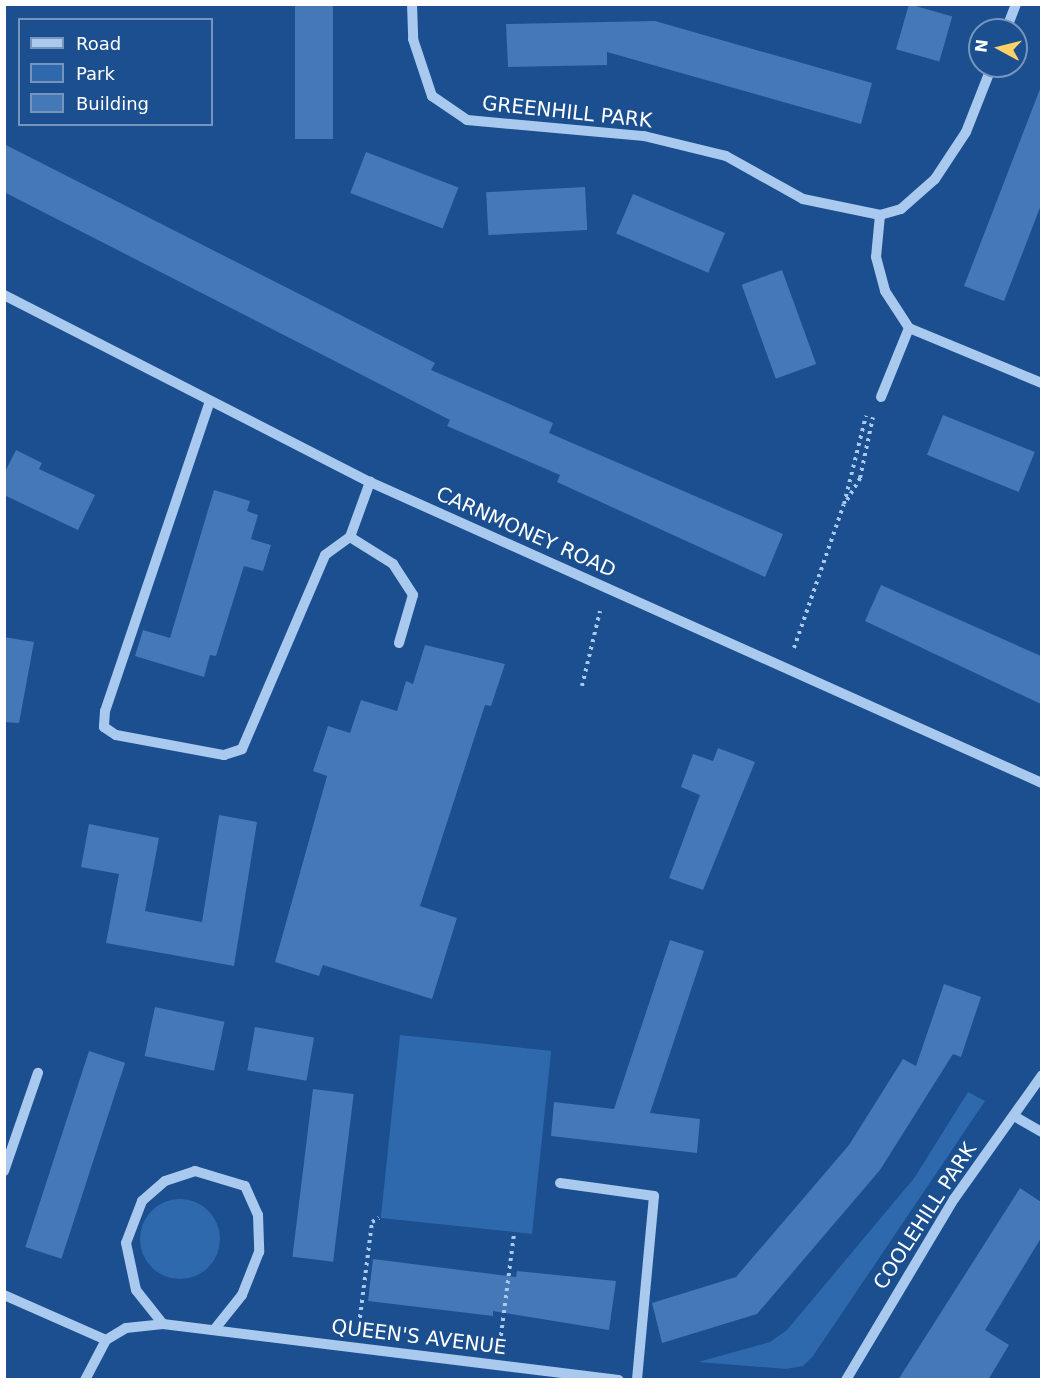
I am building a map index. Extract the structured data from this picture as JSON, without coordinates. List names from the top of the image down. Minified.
{"streets":{"street":["GREENHILL PARK","CARNMONEY ROAD","COOLEHILL PARK","QUEEN'S AVENUE"]},"legend":["Road","Park","Building"],"north":"left"}
